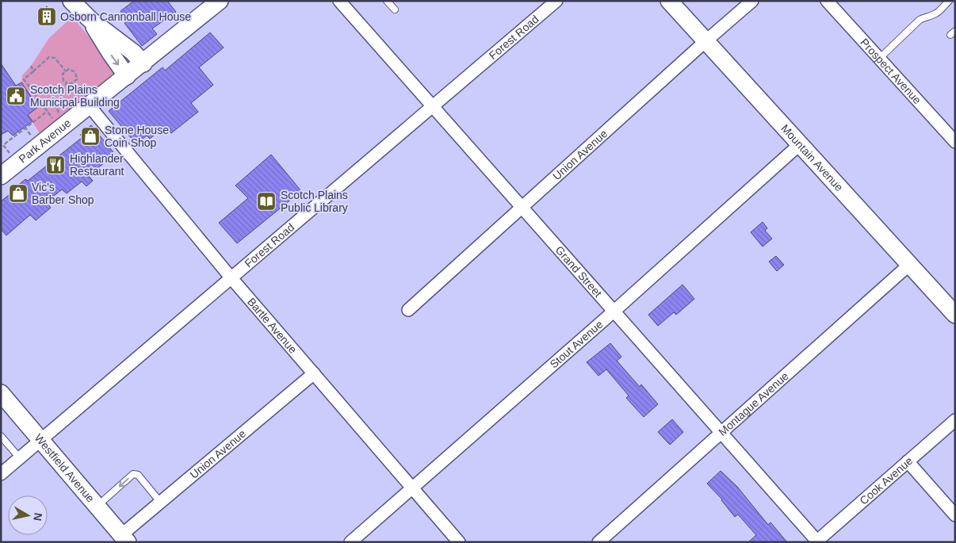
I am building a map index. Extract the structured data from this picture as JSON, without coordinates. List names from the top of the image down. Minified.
{"streets":{"street":["Forest Road","Prospect Avenue","Park Avenue","Union Avenue","Mountain Avenue","Grand Street","Bartle Avenue","Stout Avenue","Montague Avenue","Westfield Avenue","Cook Avenue"]},"crossings":[["Forest Road","Grand Street"],["Forest Road","Bartle Avenue"],["Forest Road","Westfield Avenue"],["Park Avenue","Bartle Avenue"],["Union Avenue","Mountain Avenue"],["Union Avenue","Grand Street"],["Union Avenue","Bartle Avenue"],["Union Avenue","Westfield Avenue"],["Mountain Avenue","Stout Avenue"],["Mountain Avenue","Montague Avenue"],["Grand Street","Stout Avenue"],["Grand Street","Montague Avenue"],["Grand Street","Cook Avenue"],["Bartle Avenue","Stout Avenue"]],"places":{"building":["Osborn Cannonball House"],"public building":["Scotch Plains Municipal Building"],"shop":["Stone House Coin Shop","Vic's Barber Shop"],"restaurant":["Highlander Restaurant"],"library":["Scotch Plains Public Library"]},"north":"right"}
